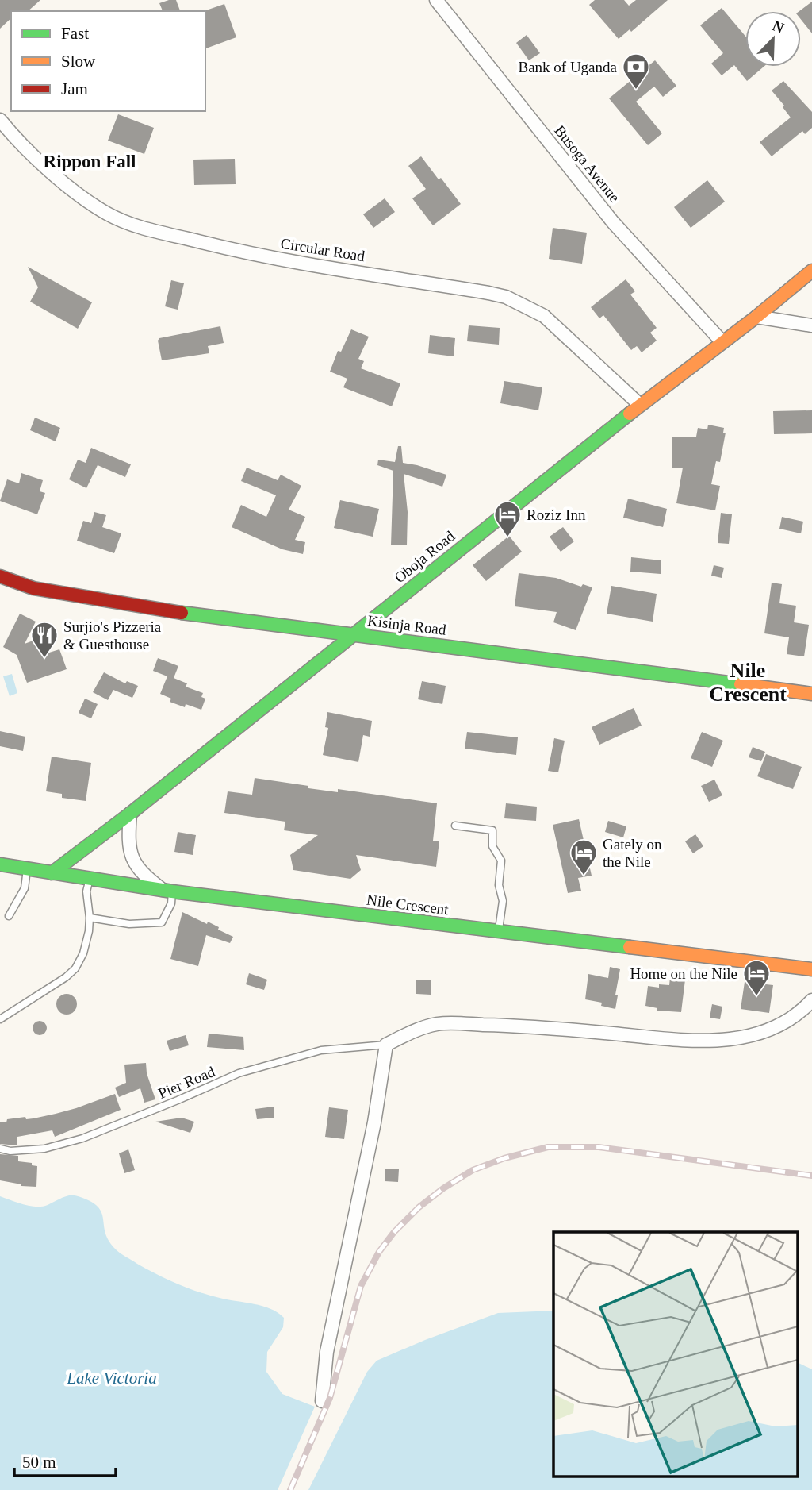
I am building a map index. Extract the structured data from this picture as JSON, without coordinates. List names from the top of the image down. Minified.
{"streets":{"street":["Busoga Avenue","Circular Road","Oboja Road","Kisinja Road","Nile Crescent"],"lane":["Pier Road"]},"crossings":[["Busoga Avenue","Oboja Road"],["Circular Road","Oboja Road"],["Oboja Road","Kisinja Road"],["Oboja Road","Nile Crescent"]],"districts":["Rippon Fall","Nile Crescent"],"water":["Lake Victoria"],"places":{"bank":["Bank of Uganda"],"hotel":["Roziz Inn","Gately on the Nile","Home on the Nile"],"restaurant":["Surjio's Pizzeria & Guesthouse"]},"legend":["Fast","Slow","Jam"],"scale_bar":"50 m","north":"top right"}
